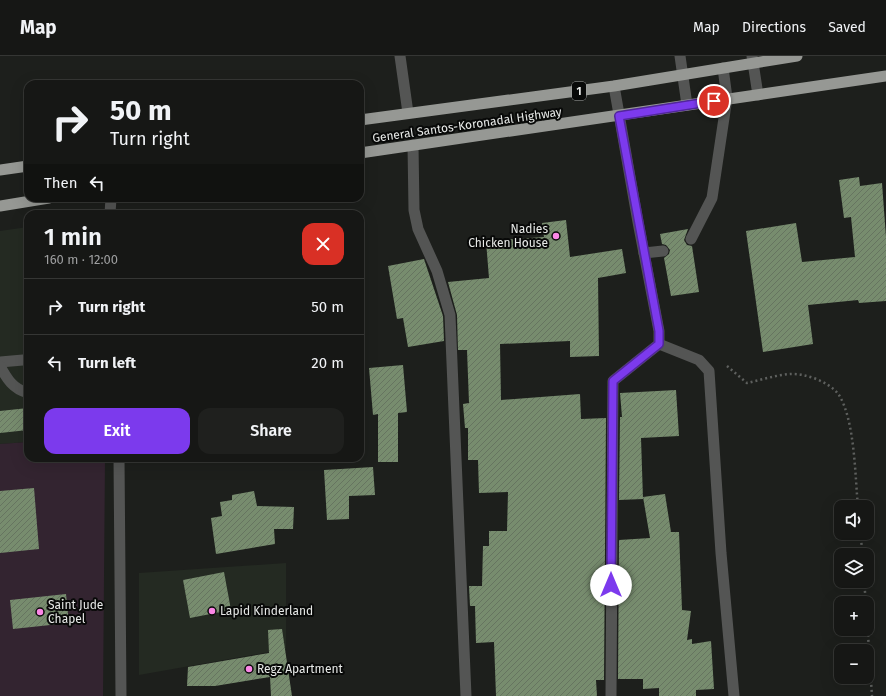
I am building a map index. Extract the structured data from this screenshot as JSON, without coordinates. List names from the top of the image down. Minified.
{"streets":{"highway":["1","General Santos-Koronadal Highway"]},"places":["Nadies Chicken House","Lapid Kinderland","Saint Jude Chapel","Regz Apartment"],"page":{"header":"Map","nav":["Map","Directions","Saved"],"turn":["50 m","Turn right"],"then":"Then","heading":["1 min","160 m · 12:00"],"list":[{"name":"Turn right","value":"50 m"},{"name":"Turn left","value":"20 m"}],"buttons":["Exit","Share"],"map_buttons":["+","−"]}}
